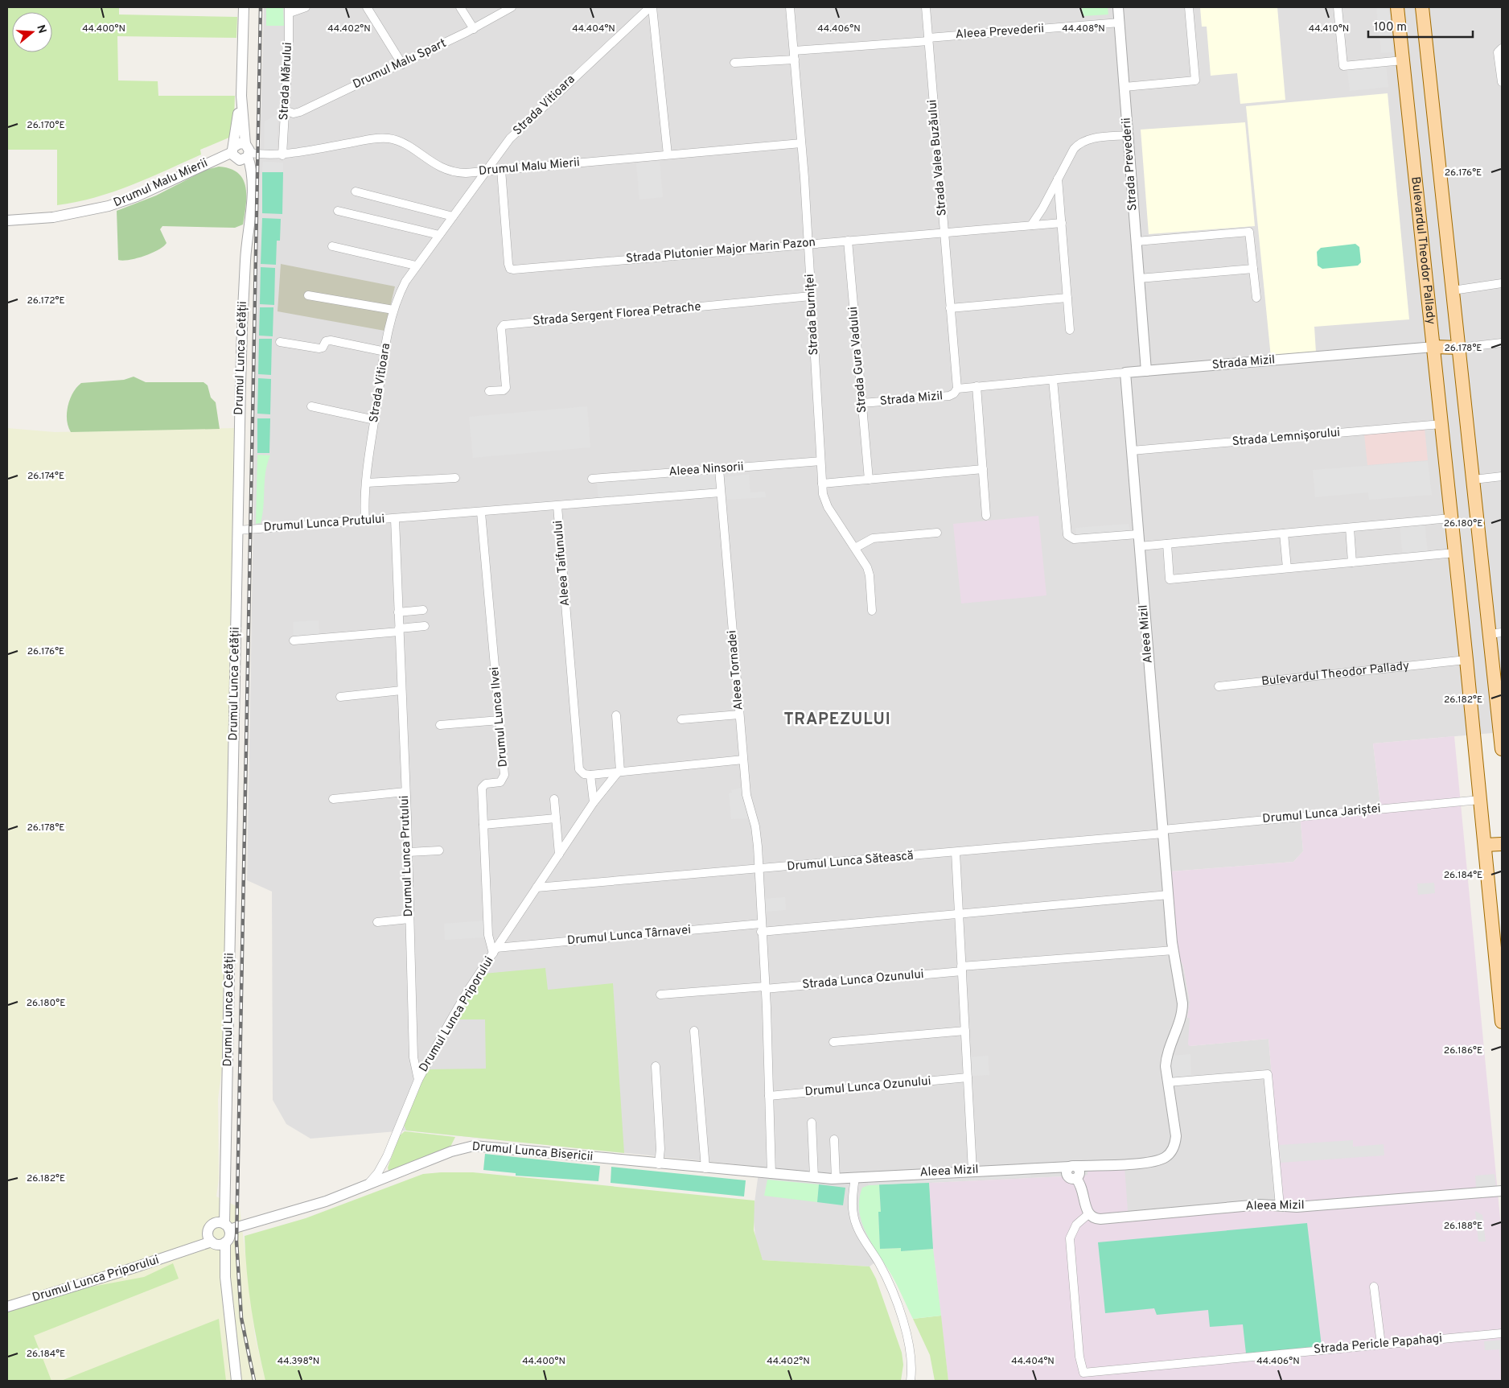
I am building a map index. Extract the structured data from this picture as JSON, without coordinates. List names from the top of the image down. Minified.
{"streets":{"main road":["Bulevardul Theodor Pallady"],"street":["Aleea Prevederii","Drumul Malu Spart","Strada Mărului","Strada Vitioara","Strada Valea Buzăului","Strada Prevederii","Drumul Malu Mierii","Strada Plutonier Major Marin Pazon","Strada Sergent Florea Petrache","Strada Burniței","Drumul Lunca Cetății","Strada Gura Vadului","Strada Mizil","Strada Lemnișorului","Aleea Ninsorii","Drumul Lunca Prutului","Aleea Taifunului","Aleea Mizil","Aleea Tornadei","Drumul Lunca Ilvei","Drumul Lunca Jariștei","Drumul Lunca Sătească","Drumul Lunca Târnavei","Strada Lunca Ozunului","Drumul Lunca Priporului","Drumul Lunca Ozunului","Drumul Lunca Bisericii","Strada Pericle Papahagi"]},"crossings":[["Aleea Prevederii","Strada Valea Buzăului"],["Aleea Prevederii","Strada Prevederii"],["Aleea Prevederii","Strada Burniței"],["Drumul Malu Spart","Strada Mărului"],["Strada Mărului","Drumul Malu Mierii"],["Strada Vitioara","Drumul Malu Mierii"],["Strada Vitioara","Drumul Lunca Prutului"],["Strada Valea Buzăului","Strada Plutonier Major Marin Pazon"],["Strada Valea Buzăului","Strada Mizil"],["Strada Prevederii","Strada Mizil"],["Drumul Malu Mierii","Strada Plutonier Major Marin Pazon"],["Drumul Malu Mierii","Strada Burniței"],["Drumul Malu Mierii","Drumul Lunca Cetății"],["Bulevardul Theodor Pallady","Strada Mizil"],["Bulevardul Theodor Pallady","Strada Lemnișorului"],["Bulevardul Theodor Pallady","Drumul Lunca Jariștei"],["Strada Plutonier Major Marin Pazon","Strada Burniței"],["Strada Plutonier Major Marin Pazon","Strada Gura Vadului"],["Strada Sergent Florea Petrache","Strada Burniței"],["Strada Burniței","Aleea Ninsorii"],["Drumul Lunca Cetății","Drumul Lunca Prutului"],["Drumul Lunca Cetății","Drumul Lunca Priporului"],["Strada Gura Vadului","Strada Mizil"],["Strada Mizil","Aleea Mizil"],["Strada Lemnișorului","Aleea Mizil"],["Aleea Ninsorii","Aleea Tornadei"],["Drumul Lunca Prutului","Drumul Lunca Priporului"],["Aleea Taifunului","Aleea Tornadei"],["Aleea Mizil","Drumul Lunca Jariștei"],["Aleea Mizil","Drumul Lunca Sătească"],["Aleea Mizil","Strada Lunca Ozunului"],["Aleea Mizil","Drumul Lunca Bisericii"],["Aleea Mizil","Strada Pericle Papahagi"],["Aleea Tornadei","Drumul Lunca Sătească"],["Drumul Lunca Ilvei","Drumul Lunca Târnavei"],["Drumul Lunca Ilvei","Drumul Lunca Priporului"],["Drumul Lunca Jariștei","Drumul Lunca Sătească"],["Drumul Lunca Sătească","Drumul Lunca Priporului"],["Drumul Lunca Târnavei","Drumul Lunca Priporului"],["Drumul Lunca Priporului","Drumul Lunca Bisericii"]],"districts":["TRAPEZULUI"],"scale_bar":"100 m","north":"right","coordinates":["44.400°N","44.402°N","44.404°N","44.406°N","44.408°N","44.410°N","26.170°E","26.176°E","26.172°E","26.178°E","26.174°E","26.180°E","26.182°E","26.184°E","26.186°E","26.188°E","44.398°N"]}
